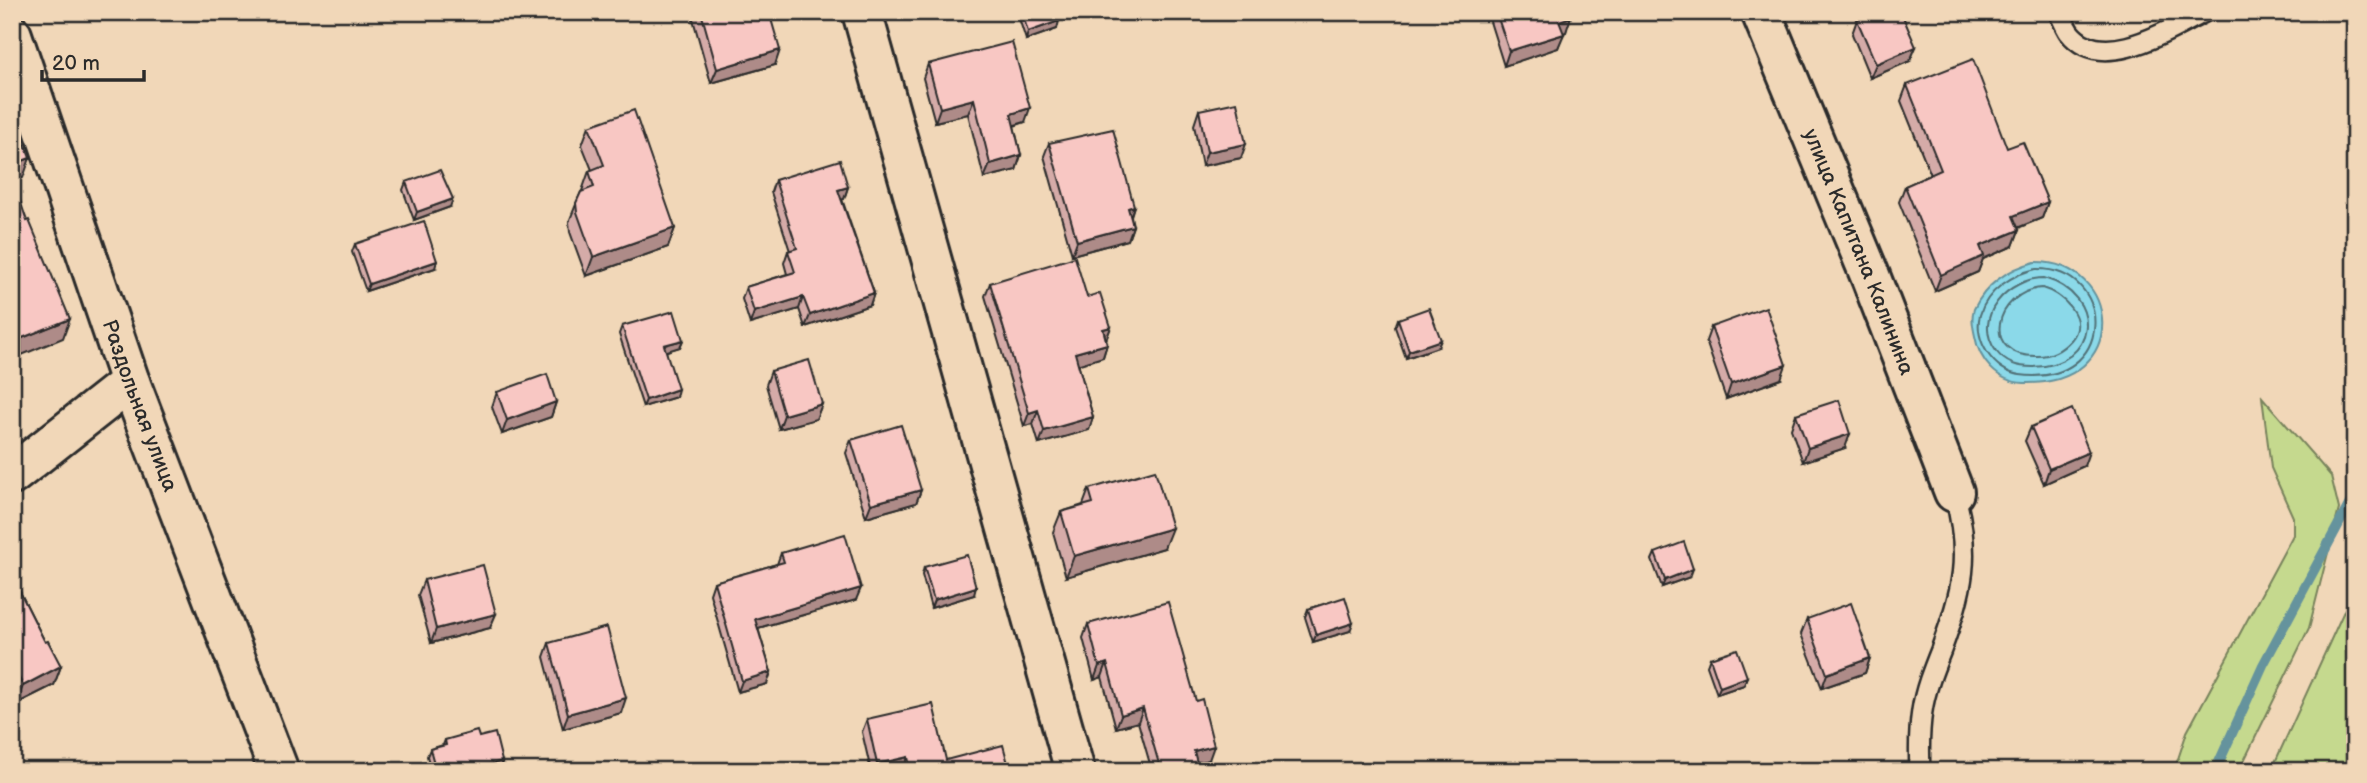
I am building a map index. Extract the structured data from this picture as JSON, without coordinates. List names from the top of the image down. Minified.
{"streets":{"street":["улица Капитана Калинина","Раздольная улица"]},"scale_bar":"20 m"}
